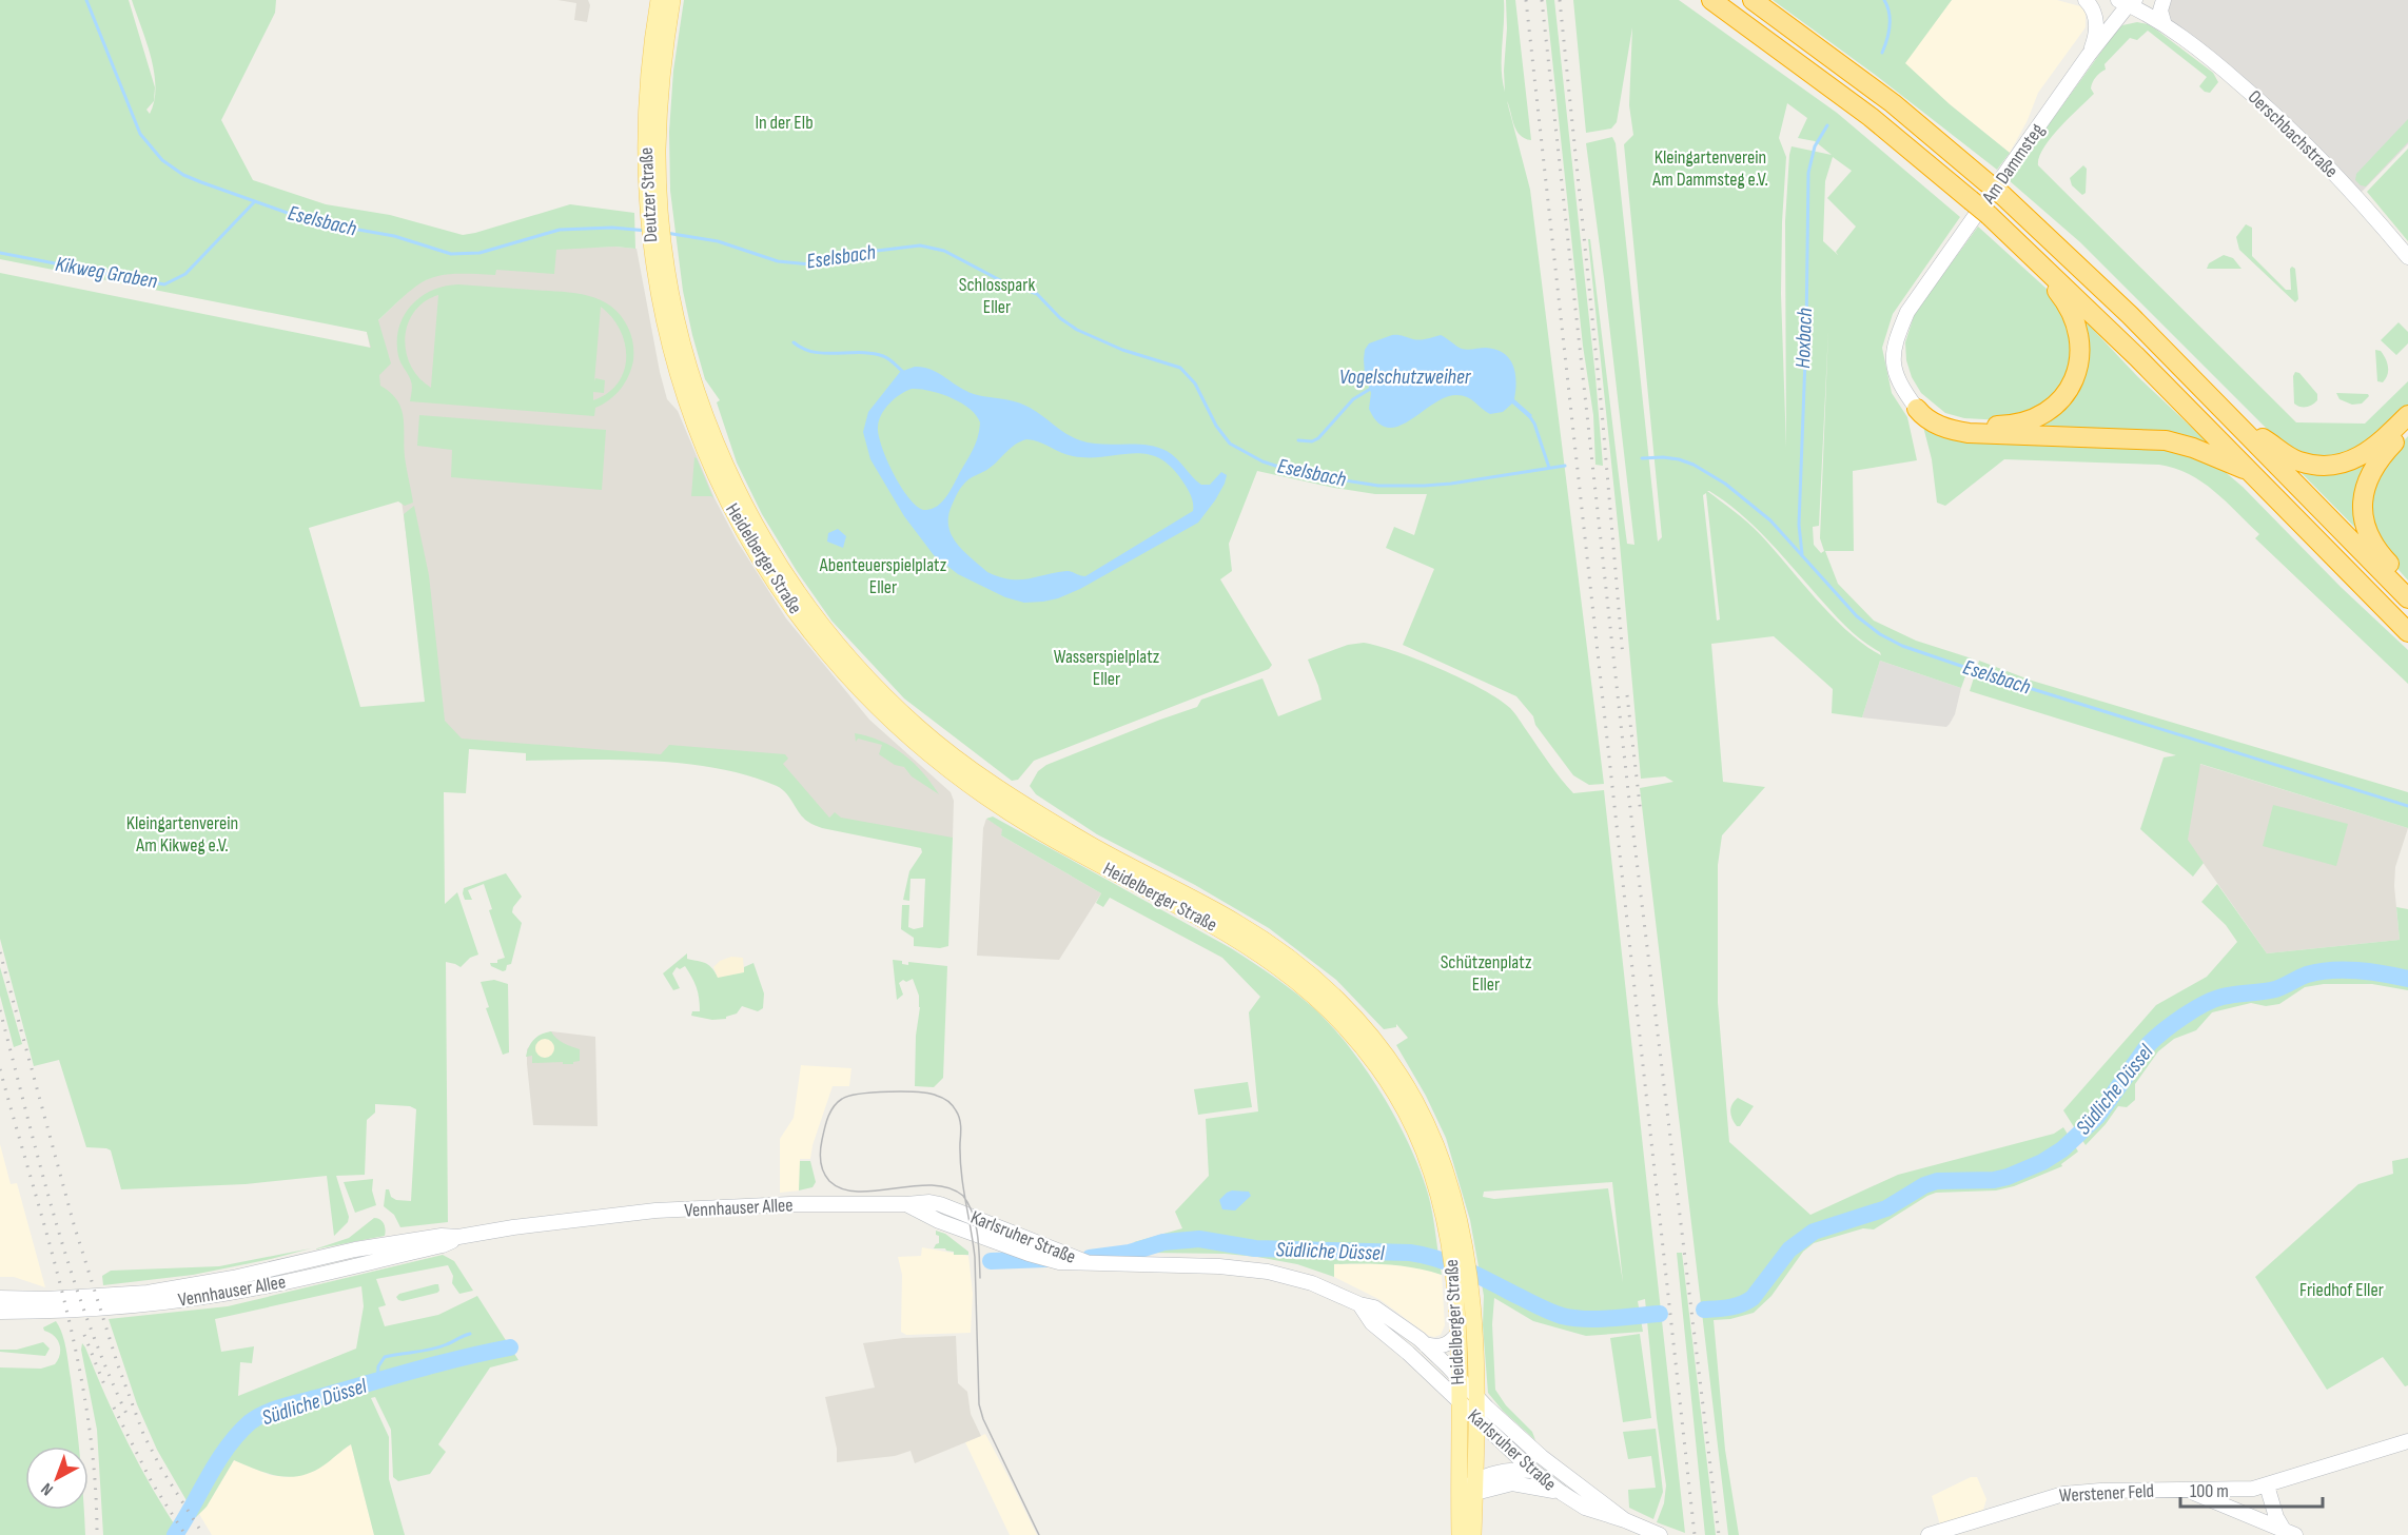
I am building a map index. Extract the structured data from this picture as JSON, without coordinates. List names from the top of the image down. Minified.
{"streets":{"main road":["Oerschbachstraße","Am Dammsteg","Deutzer Straße","Heidelberger Straße","Vennhauser Allee","Karlsruher Straße","Werstener Feld"]},"crossings":[["Oerschbachstraße","Am Dammsteg"],["Deutzer Straße","Heidelberger Straße"],["Heidelberger Straße","Karlsruher Straße"],["Vennhauser Allee","Karlsruher Straße"]],"water":["Eselsbach","Kikweg Graben","Hoxbach","Vogelschutzweiher","Südliche Düssel"],"parks":["In der Elb","Kleingartenverein Am Dammsteg e.V.","Schlosspark Eller","Abenteuerspielplatz Eller","Wasserspielplatz Eller","Kleingartenverein Am Kikweg e.V.","Schützenplatz Eller","Friedhof Eller"],"scale_bar":"100 m","north":"bottom left"}
